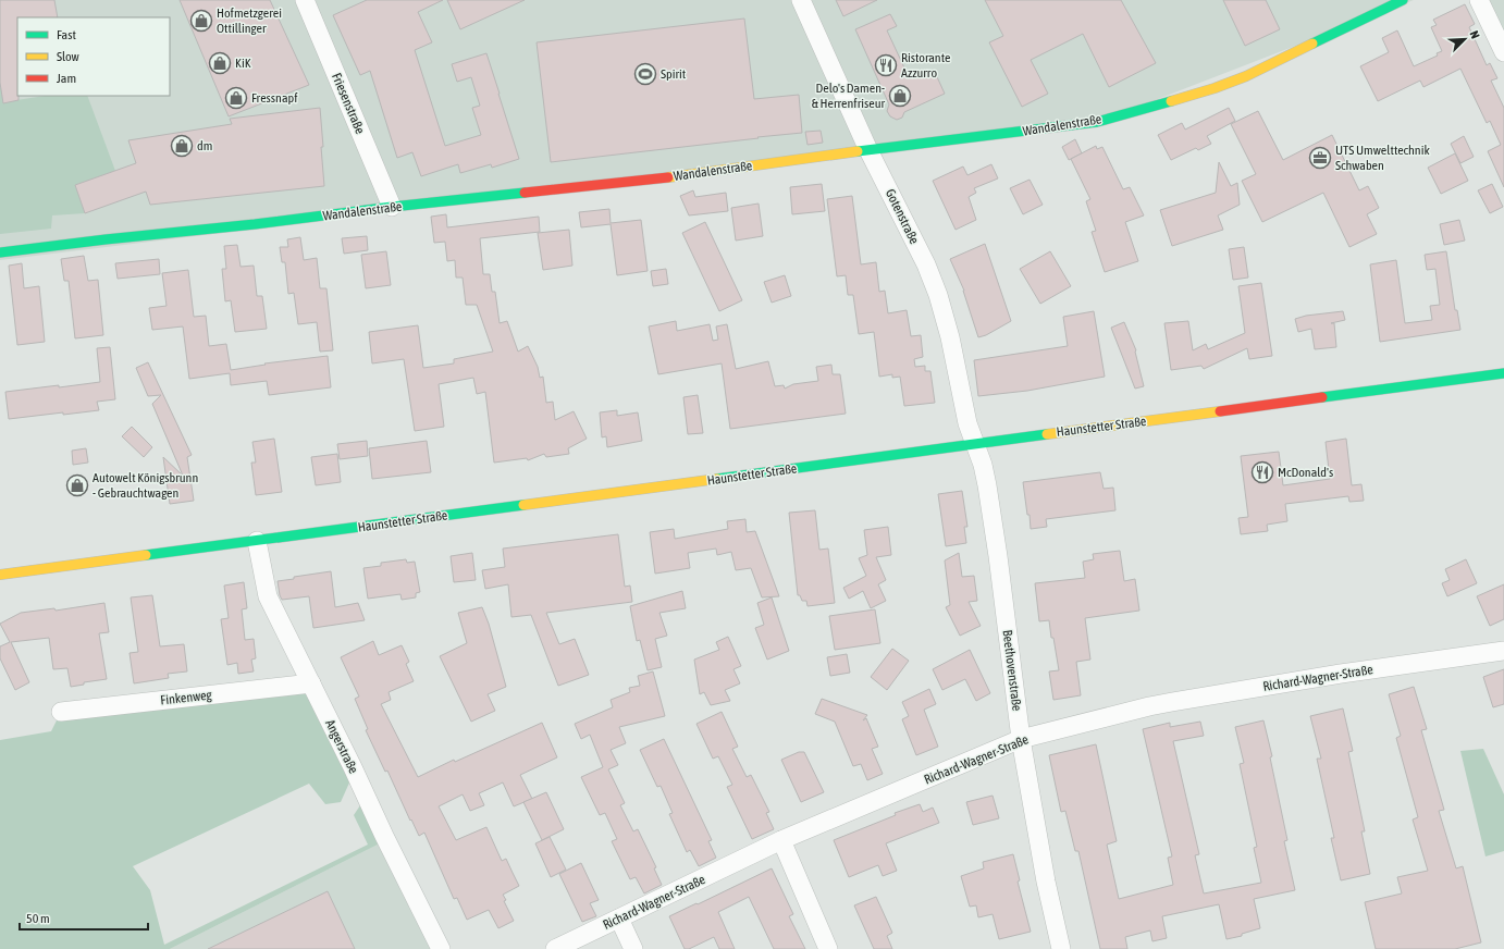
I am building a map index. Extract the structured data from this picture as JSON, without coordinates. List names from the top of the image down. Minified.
{"streets":{"main road":["Wandalenstraße","Haunstetter Straße"],"street":["Friesenstraße","Gotenstraße","Beethovenstraße","Richard-Wagner-Straße","Finkenweg","Angerstraße"]},"crossings":[["Friesenstraße","Wandalenstraße"],["Wandalenstraße","Gotenstraße"],["Gotenstraße","Haunstetter Straße"],["Gotenstraße","Beethovenstraße"],["Haunstetter Straße","Beethovenstraße"],["Haunstetter Straße","Angerstraße"],["Beethovenstraße","Richard-Wagner-Straße"],["Finkenweg","Angerstraße"]],"places":{"shop":["Hofmetzgerei Ottillinger","KiK","Delo's Damen- & Herrenfriseur","Fressnapf","dm","Autowelt Königsbrunn - Gebrauchtwagen"],"restaurant":["Ristorante Azzurro","McDonald's"],"sports":["Spirit"],"office":["UTS Umwelttechnik Schwaben"]},"legend":["Fast","Slow","Jam"],"scale_bar":"50 m","north":"top right"}
